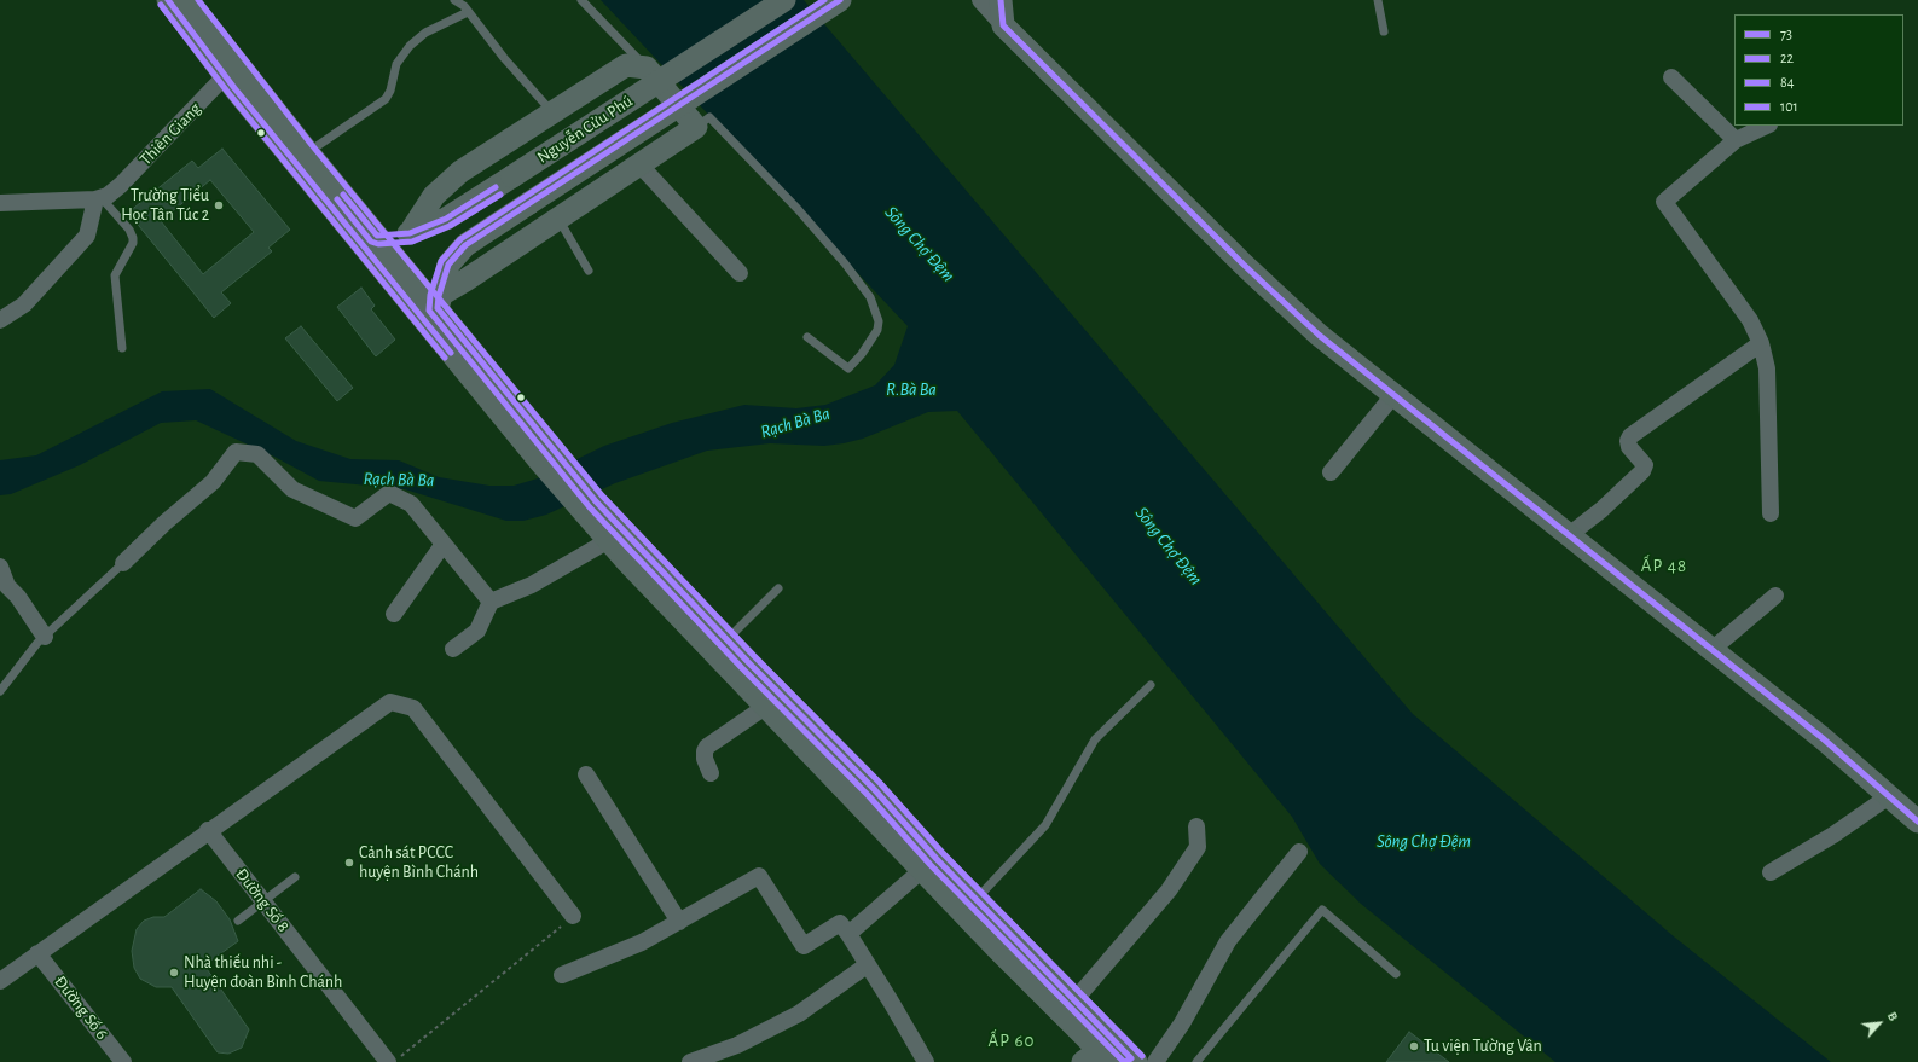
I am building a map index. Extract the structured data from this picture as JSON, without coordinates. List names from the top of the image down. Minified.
{"streets":{"main road":["Nguyễn Cửu Phú"],"street":["Thiên Giang","Đường Số 8","Đường Số 6"]},"districts":["ẤP 48","ẤP 60"],"water":["Sông Chợ Đệm","R.Bà Ba","Rạch Bà Ba"],"places":["Trường Tiểu Học Tân Túc 2","Cảnh sát PCCC huyện Bình Chánh","Nhà thiếu nhi - Huyện đoàn Bình Chánh","Tu viện Tường Vân"],"lines":["transit line 73","transit line 22","transit line 84","transit line 101"],"legend":["73","22","84","101"],"north":"top right"}
